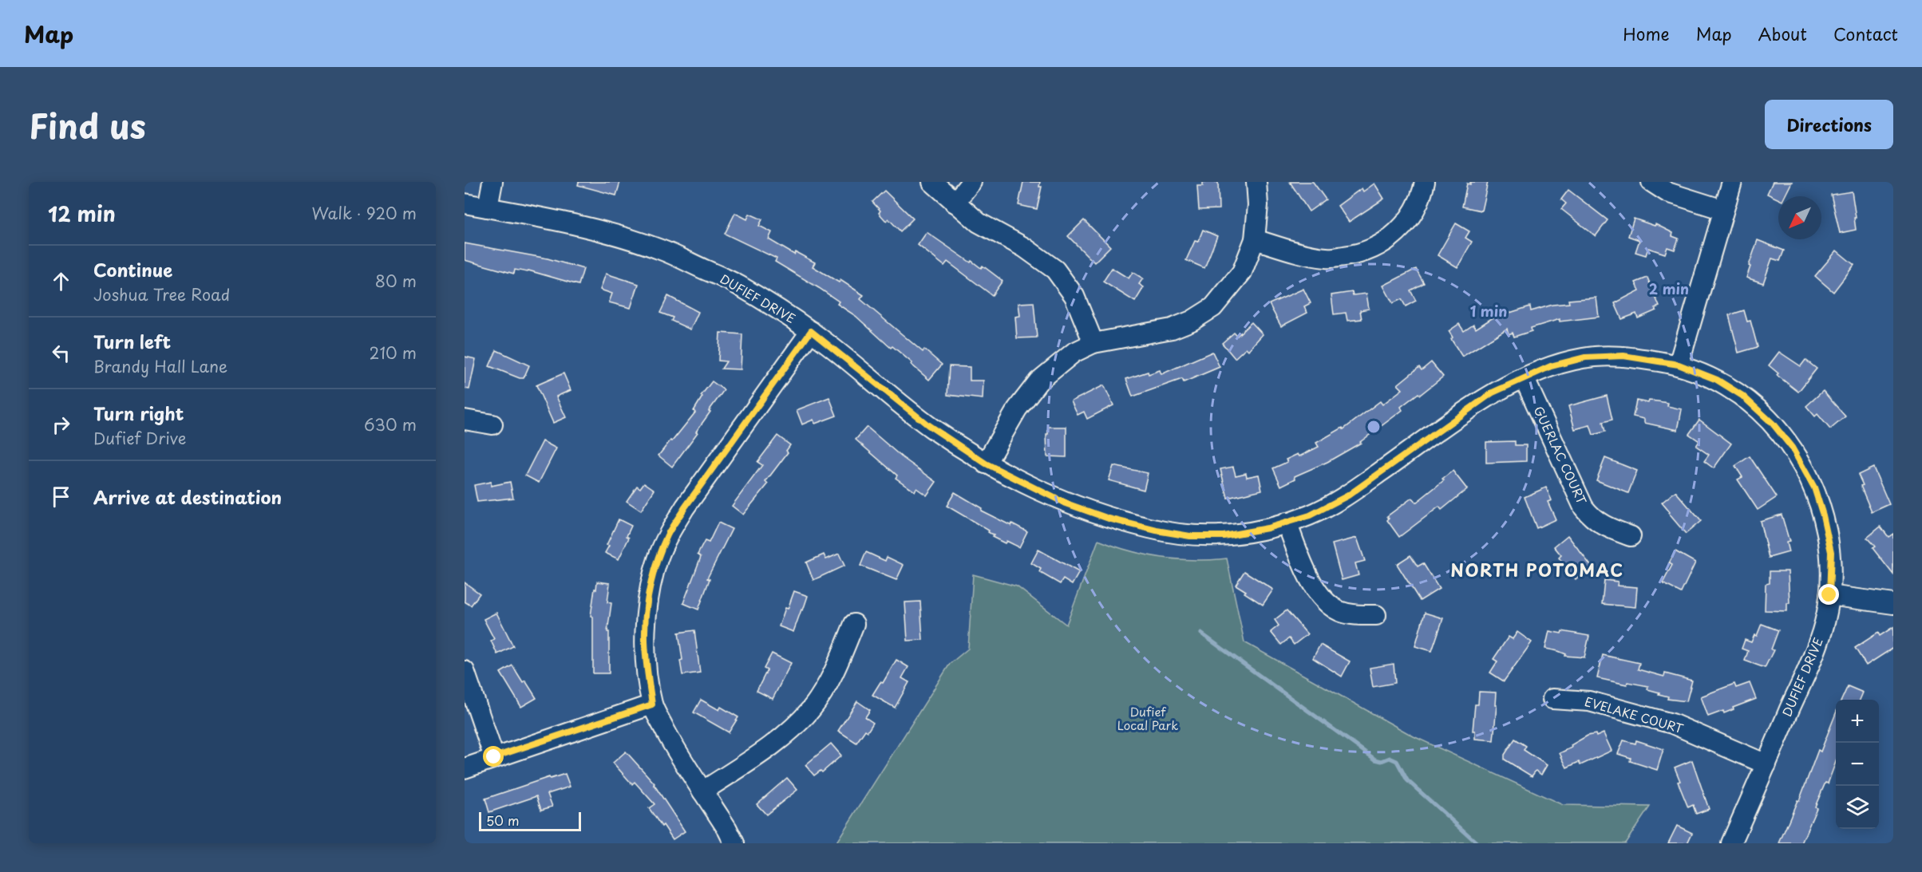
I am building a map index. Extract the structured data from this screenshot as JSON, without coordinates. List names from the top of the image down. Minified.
{"streets":{"street":["DUFIEF DRIVE","GUERLAC COURT","EVELAKE COURT"]},"crossings":[["DUFIEF DRIVE","GUERLAC COURT"],["DUFIEF DRIVE","EVELAKE COURT"]],"districts":["NORTH POTOMAC"],"parks":["Dufief Local Park"],"scale_bar":"50 m","north":"bottom left","page":{"header":"Map","nav":["Home","Map","About","Contact"],"title":"Find us","buttons":"Directions","heading":["12 min","Walk · 920 m"],"list":[["Continue","Joshua Tree Road","80 m"],["Turn left","Brandy Hall Lane","210 m"],["Turn right","Dufief Drive","630 m"],"Arrive at destination"],"map_buttons":["+","−"],"scale":"50 m"},"rings":["2 min","1 min"]}
